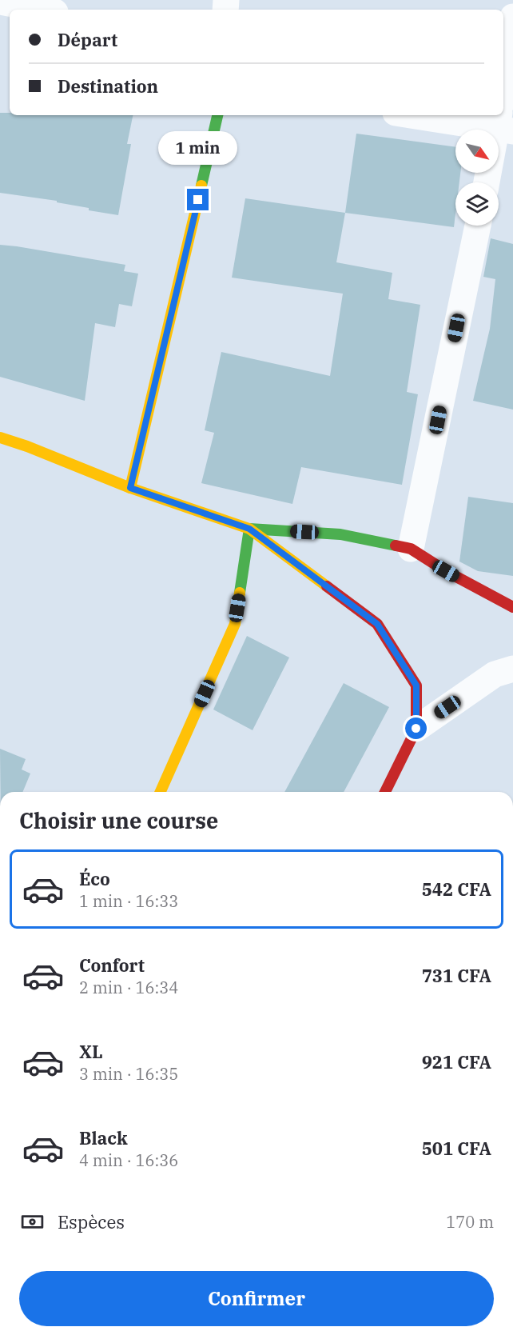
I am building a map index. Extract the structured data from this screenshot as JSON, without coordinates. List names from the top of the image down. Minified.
{"north":"bottom right","page":{"banner":["Départ","Destination"],"bubble":"1 min","heading":"Choisir une course","list":[{"name":"Éco","note":"1 min · 16:33","value":"542 CFA"},{"name":"Confort","note":"2 min · 16:34","value":"731 CFA"},{"name":"XL","note":"3 min · 16:35","value":"921 CFA"},{"name":"Black","note":"4 min · 16:36","value":"501 CFA"}],"pay":["Espèces","170 m"],"buttons":"Confirmer"}}
